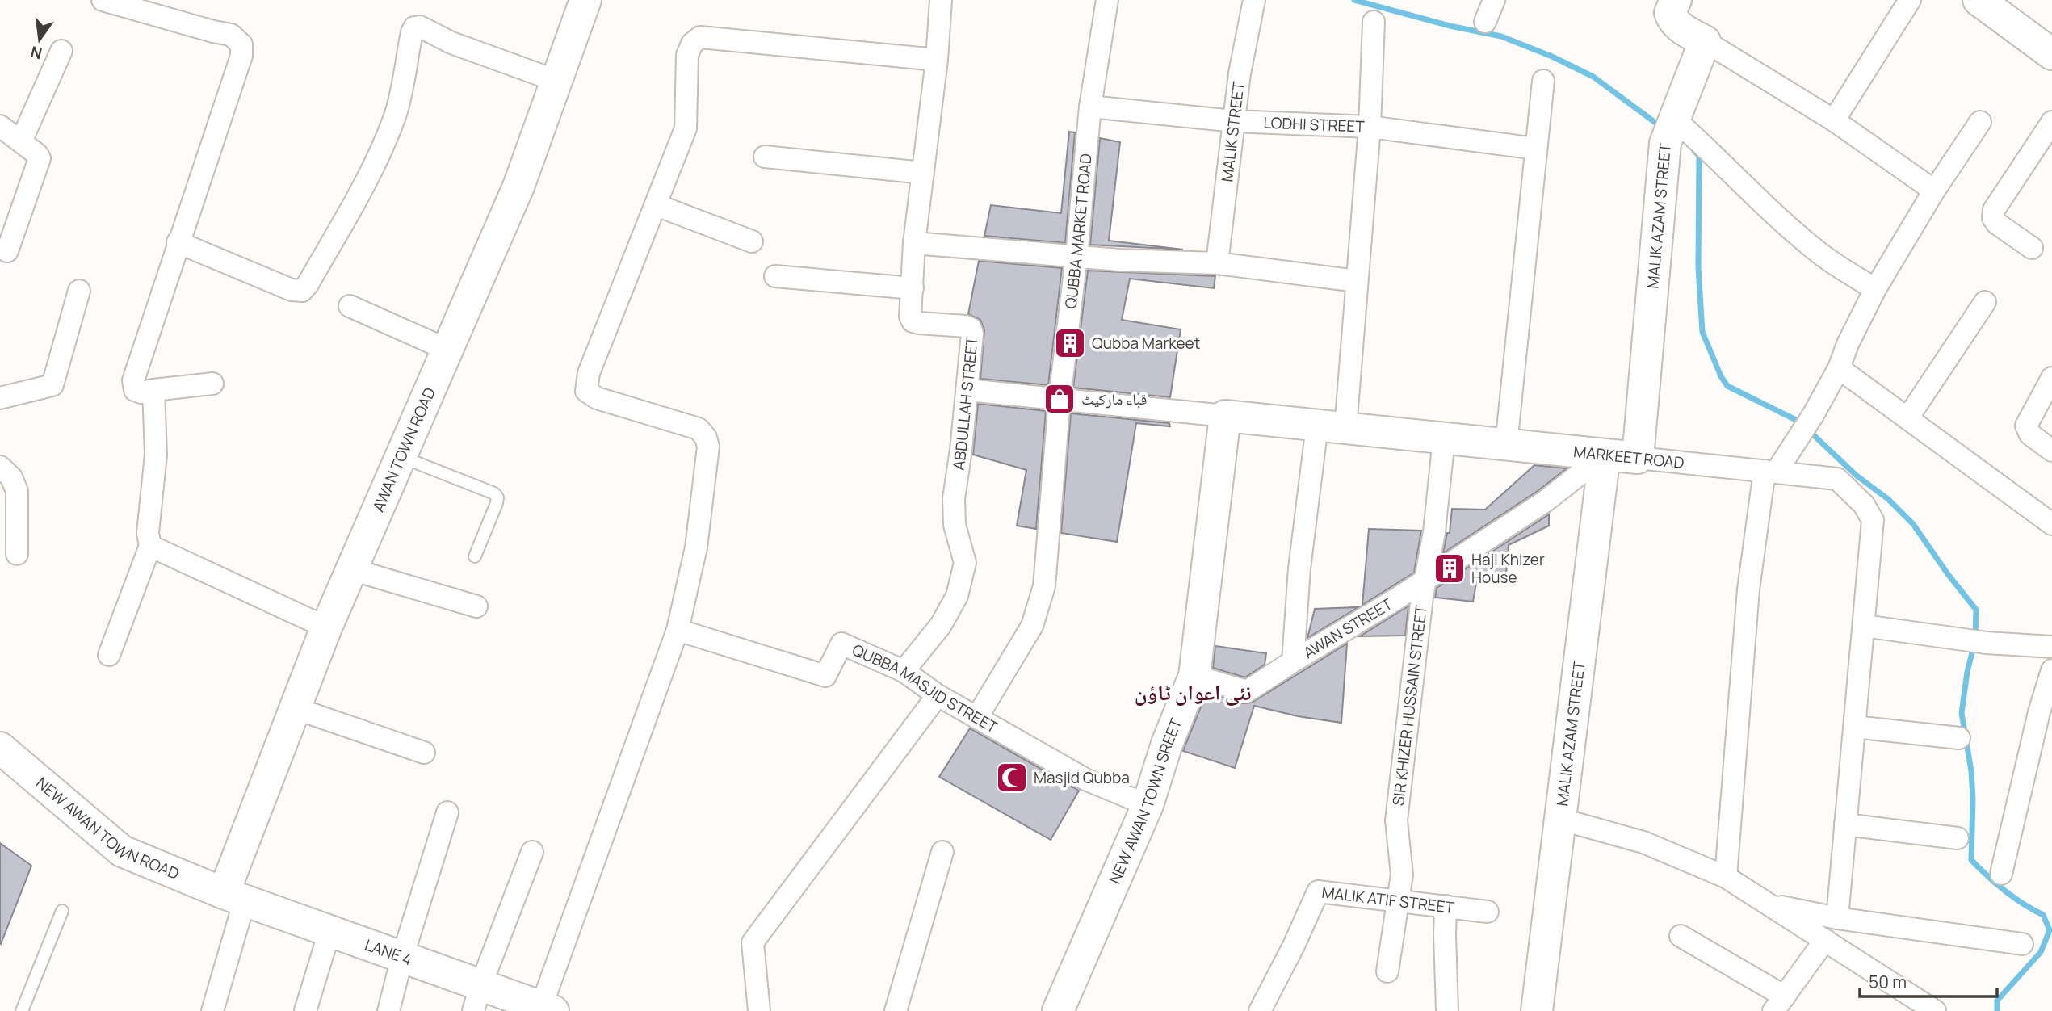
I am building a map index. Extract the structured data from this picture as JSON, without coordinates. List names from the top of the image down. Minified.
{"streets":{"street":["LODHI STREET","MALIK STREET","MALIK AZAM STREET","QUBBA MARKET ROAD","ABDULLAH STREET","AWAN TOWN ROAD","MARKEET ROAD","AWAN STREET","QUBBA MASJID STREET","SIR KHIZER HUSSAIN STREET","NEW AWAN TOWN SREET","NEW AWAN TOWN ROAD","MALIK ATIF STREET","LANE 4"]},"crossings":[["LODHI STREET","MALIK STREET"],["LODHI STREET","QUBBA MARKET ROAD"],["MALIK AZAM STREET","MARKEET ROAD"],["MALIK AZAM STREET","AWAN STREET"],["QUBBA MARKET ROAD","MARKEET ROAD"],["QUBBA MARKET ROAD","QUBBA MASJID STREET"],["ABDULLAH STREET","MARKEET ROAD"],["ABDULLAH STREET","QUBBA MASJID STREET"],["AWAN TOWN ROAD","NEW AWAN TOWN ROAD"],["AWAN TOWN ROAD","LANE 4"],["MARKEET ROAD","AWAN STREET"],["MARKEET ROAD","SIR KHIZER HUSSAIN STREET"],["MARKEET ROAD","NEW AWAN TOWN SREET"],["AWAN STREET","SIR KHIZER HUSSAIN STREET"],["AWAN STREET","NEW AWAN TOWN SREET"],["QUBBA MASJID STREET","NEW AWAN TOWN SREET"],["SIR KHIZER HUSSAIN STREET","MALIK ATIF STREET"],["NEW AWAN TOWN ROAD","LANE 4"]],"districts":["نئی اعوان ٹاؤن"],"places":{"building":["Qubba Markeet","Haji Khizer House"],"shop":["قباء مارکیٹ"],"mosque":["Masjid Qubba"]},"scale_bar":"50 m","north":"bottom"}
